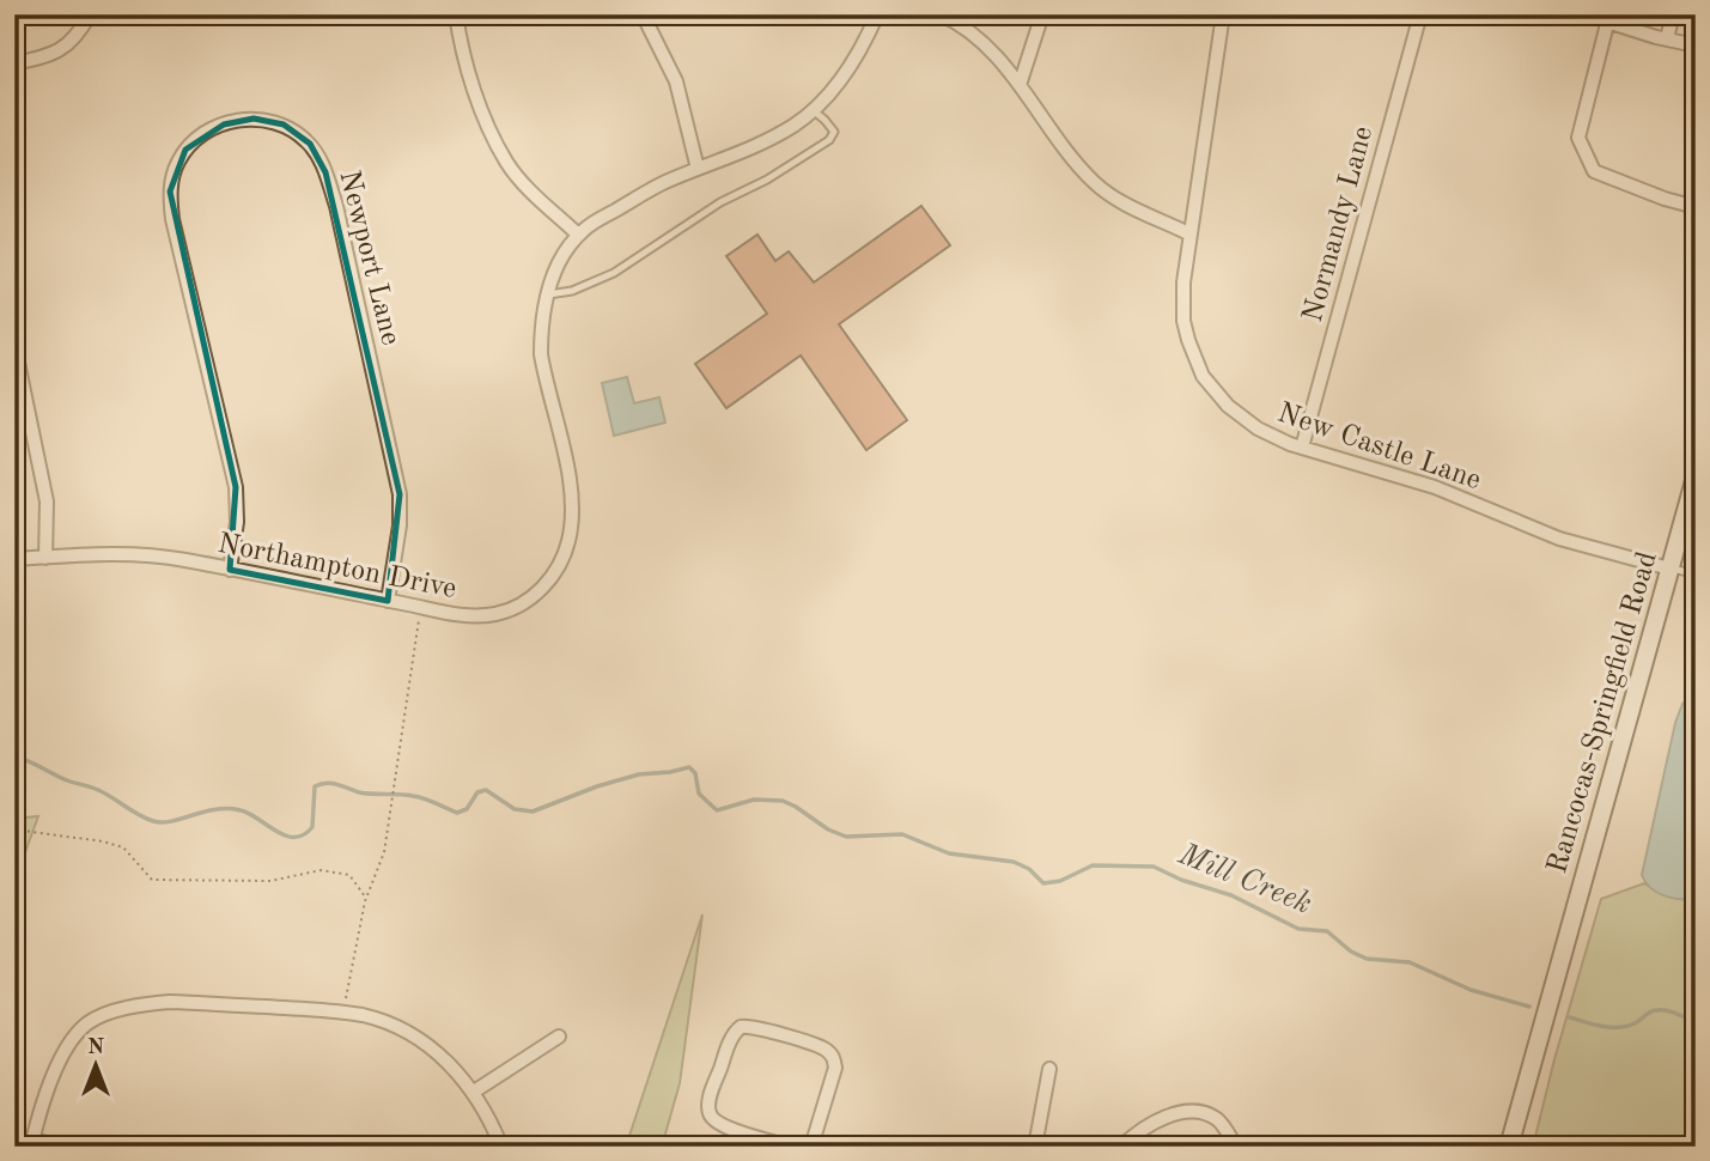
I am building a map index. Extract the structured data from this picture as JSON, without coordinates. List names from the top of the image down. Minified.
{"streets":{"main road":["Rancocas-Springfield Road"],"street":["Normandy Lane","Newport Lane","New Castle Lane","Northampton Drive"]},"crossings":[["Normandy Lane","New Castle Lane"],["Newport Lane","Northampton Drive"],["New Castle Lane","Rancocas-Springfield Road"]],"water":["Mill Creek"],"north":"top"}
